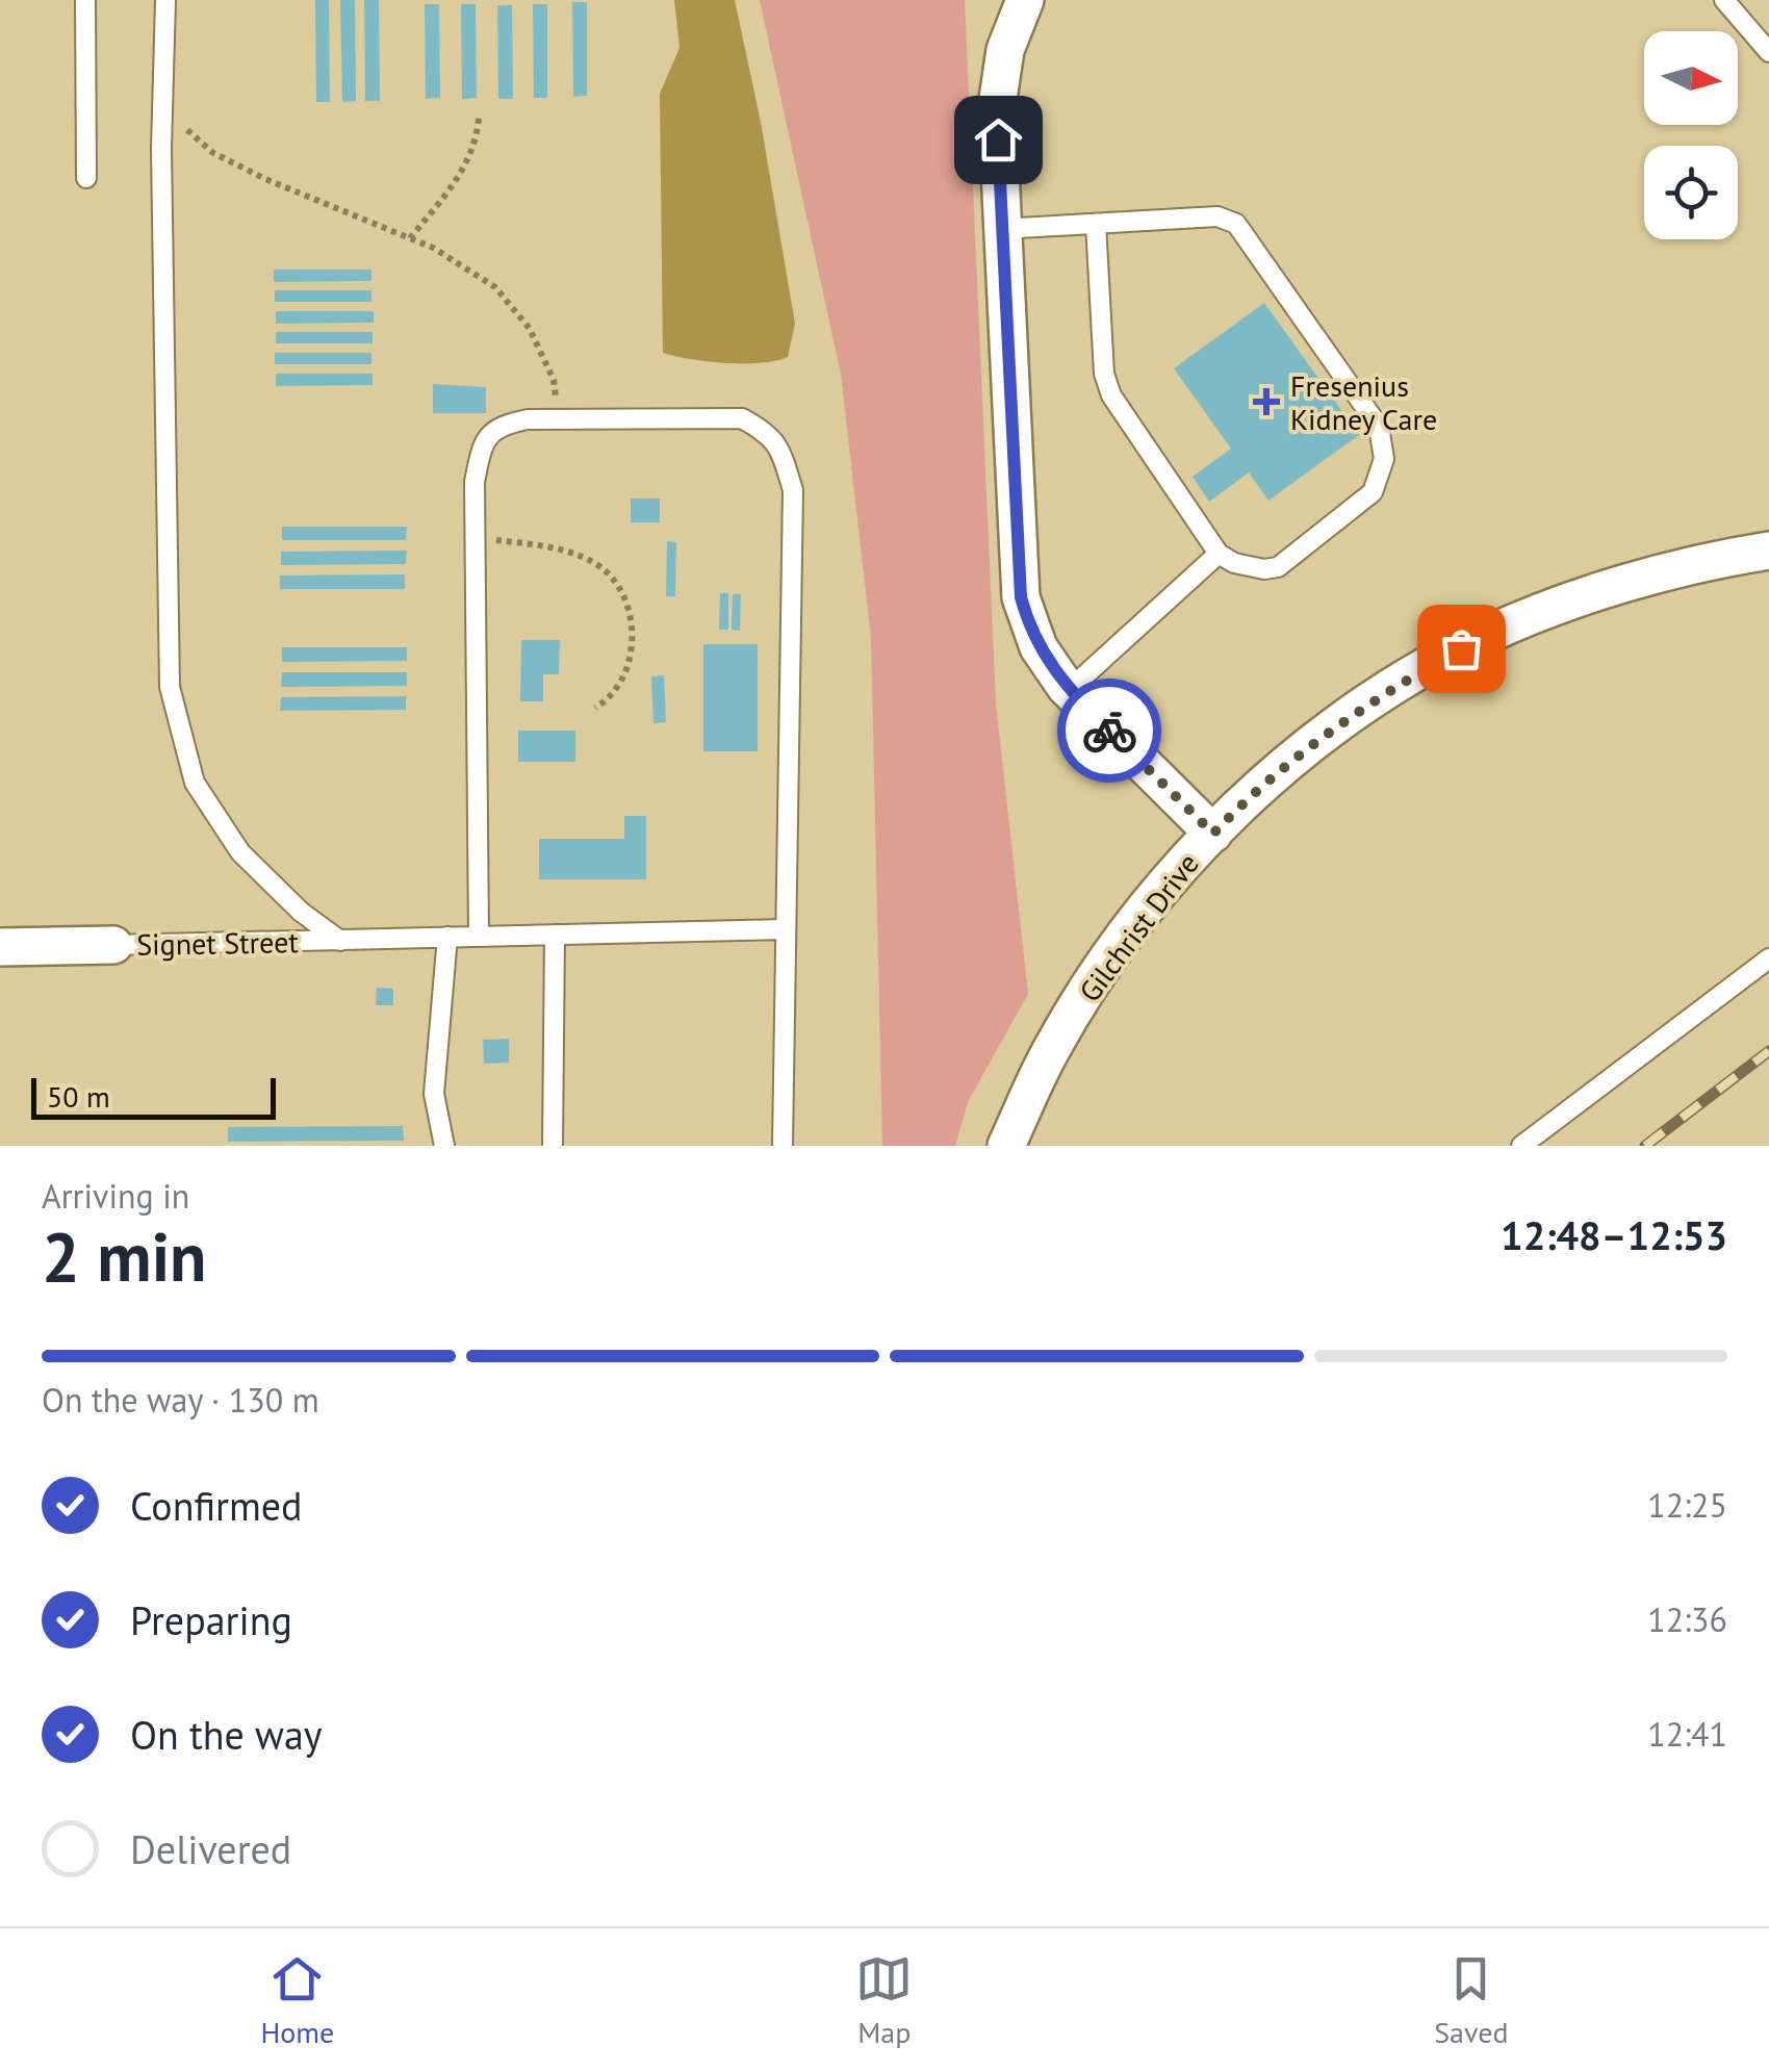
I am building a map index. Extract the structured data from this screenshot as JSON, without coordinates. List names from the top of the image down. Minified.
{"streets":{"street":["Gilchrist Drive","Signet Street"]},"places":{"health":["Fresenius Kidney Care"]},"scale_bar":"50 m","north":"right","page":{"scale":"50 m","heading":["2 min","Arriving in","12:48–12:53"],"bar":"On the way · 130 m","list":[["Confirmed","12:25"],["Preparing","12:36"],["On the way","12:41"],"Delivered"],"tabs":["Home","Map","Saved"]}}
